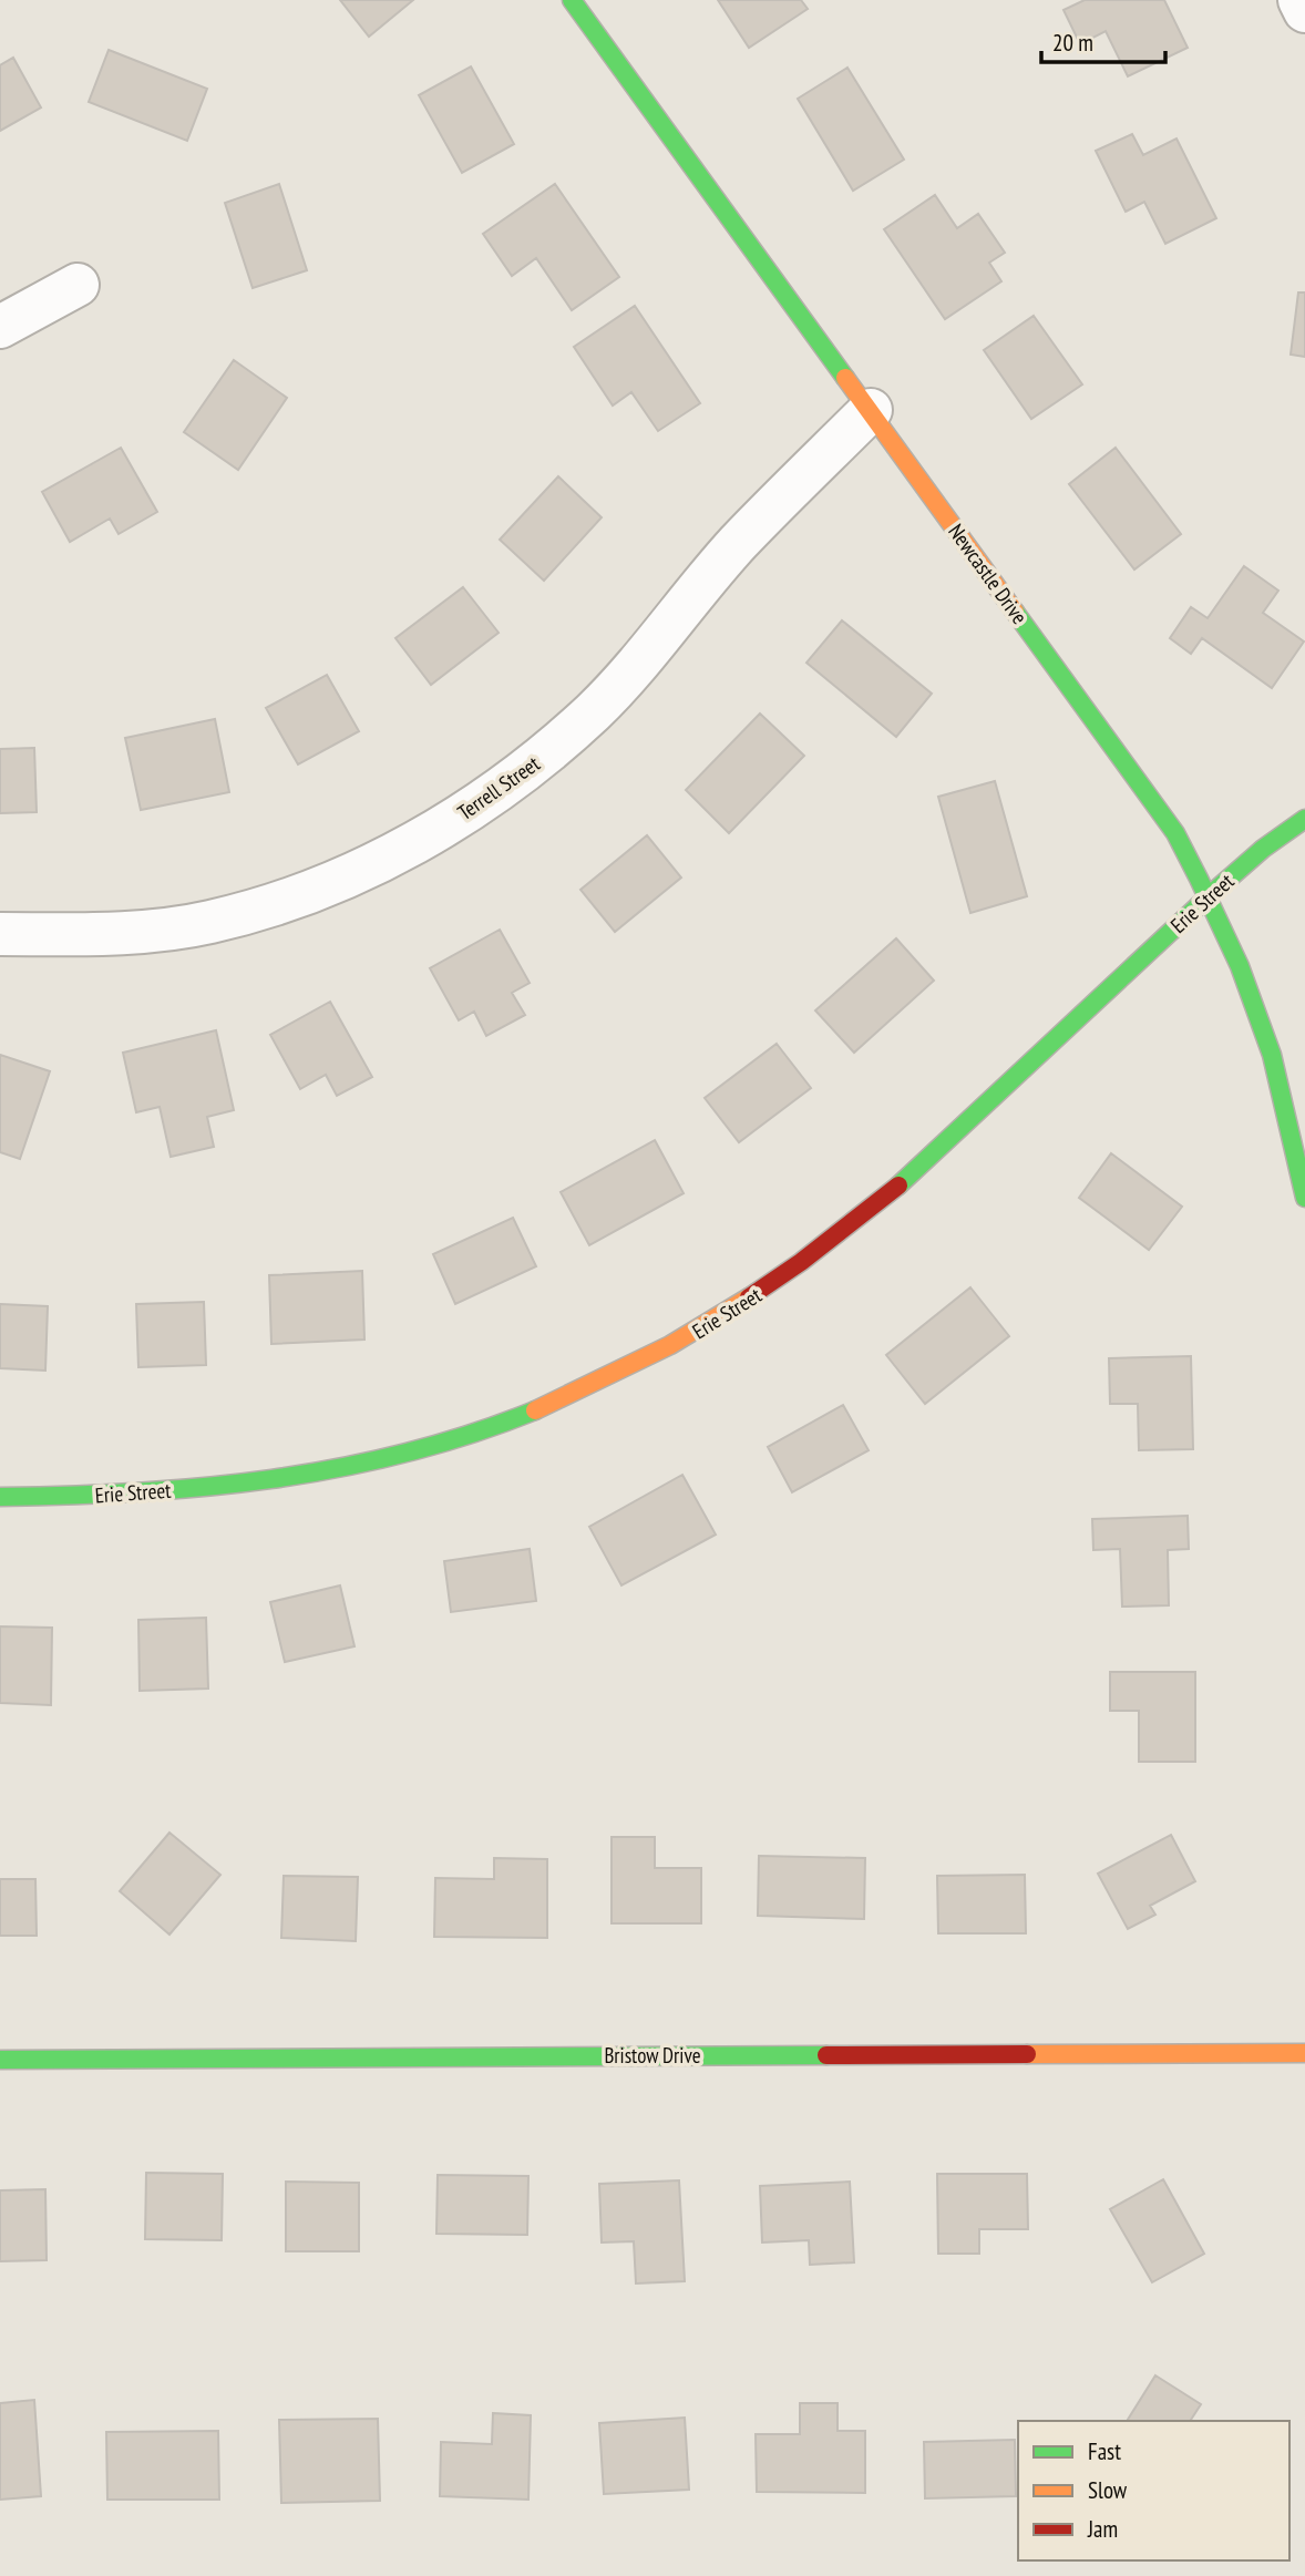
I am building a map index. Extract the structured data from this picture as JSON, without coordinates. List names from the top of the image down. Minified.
{"streets":{"street":["Newcastle Drive","Terrell Street","Erie Street","Bristow Drive"]},"crossings":[["Newcastle Drive","Terrell Street"],["Newcastle Drive","Erie Street"]],"legend":["Fast","Slow","Jam"],"scale_bar":"20 m"}
